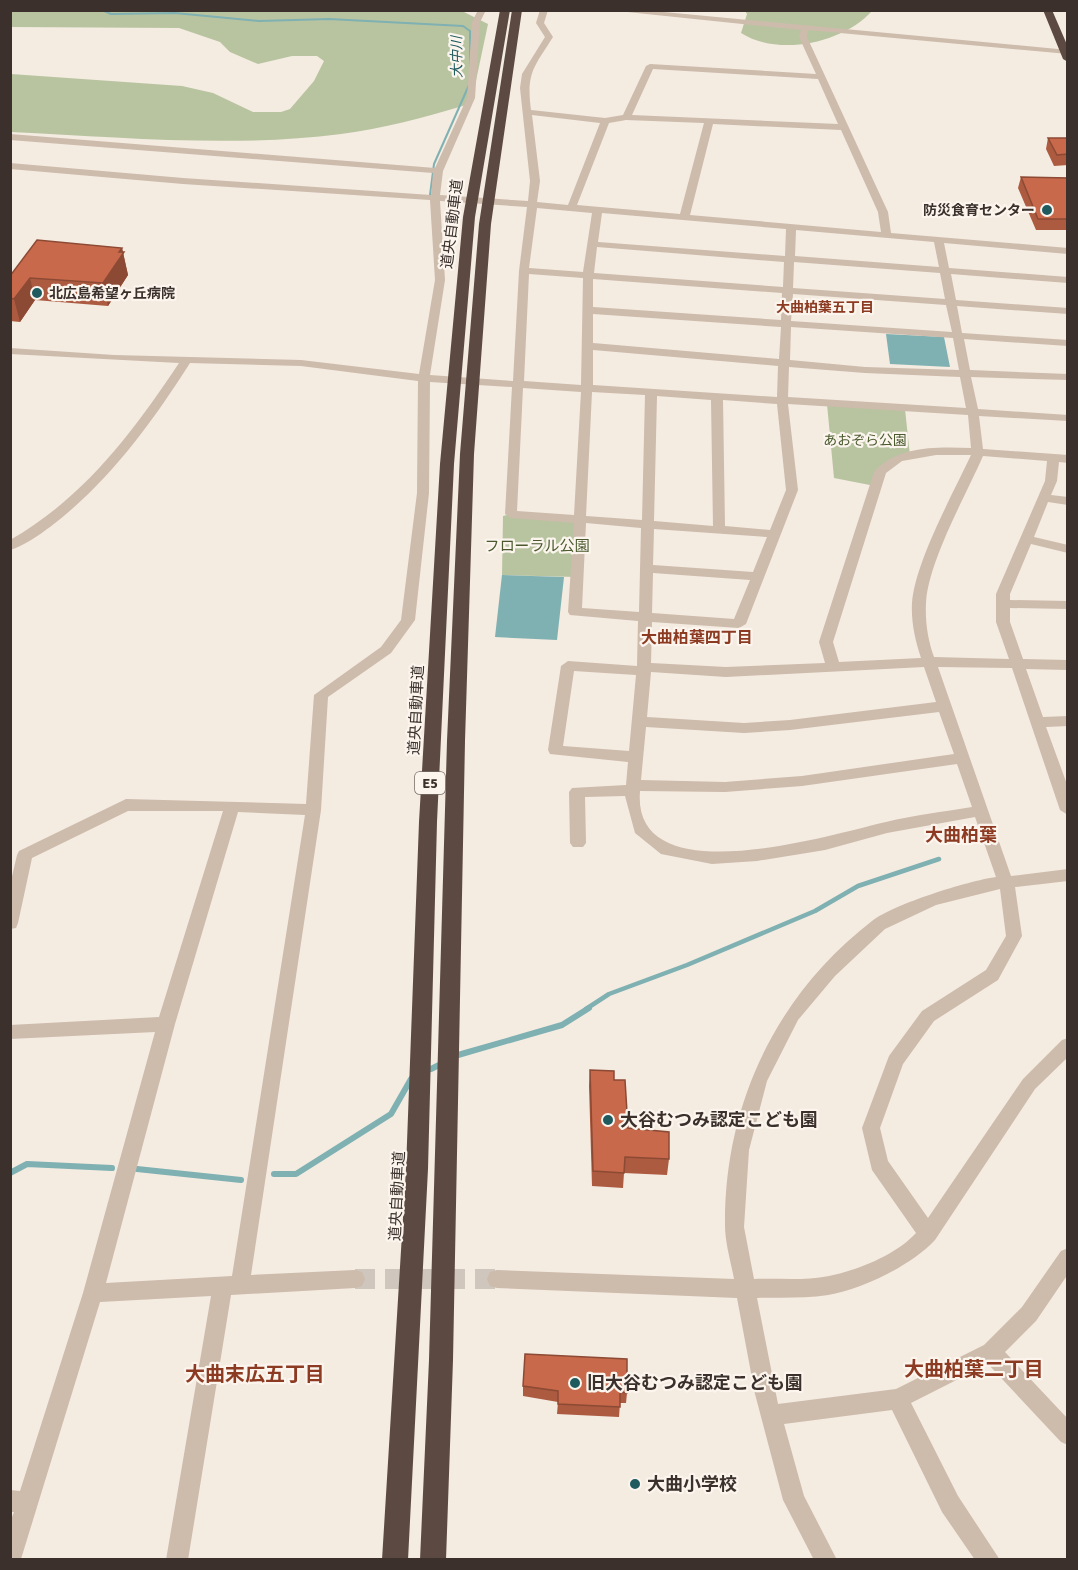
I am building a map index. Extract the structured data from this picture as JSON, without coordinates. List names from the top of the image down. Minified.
{"streets":{"highway":["道央自動車道","E5"]},"districts":["大曲柏葉五丁目","大曲柏葉四丁目","大曲柏葉","大曲柏葉二丁目","大曲末広五丁目"],"water":["大中川"],"parks":["あおぞら公園","フローラル公園"],"places":["防災食育センター","北広島希望ヶ丘病院","大谷むつみ認定こども園","旧大谷むつみ認定こども園","大曲小学校"]}
